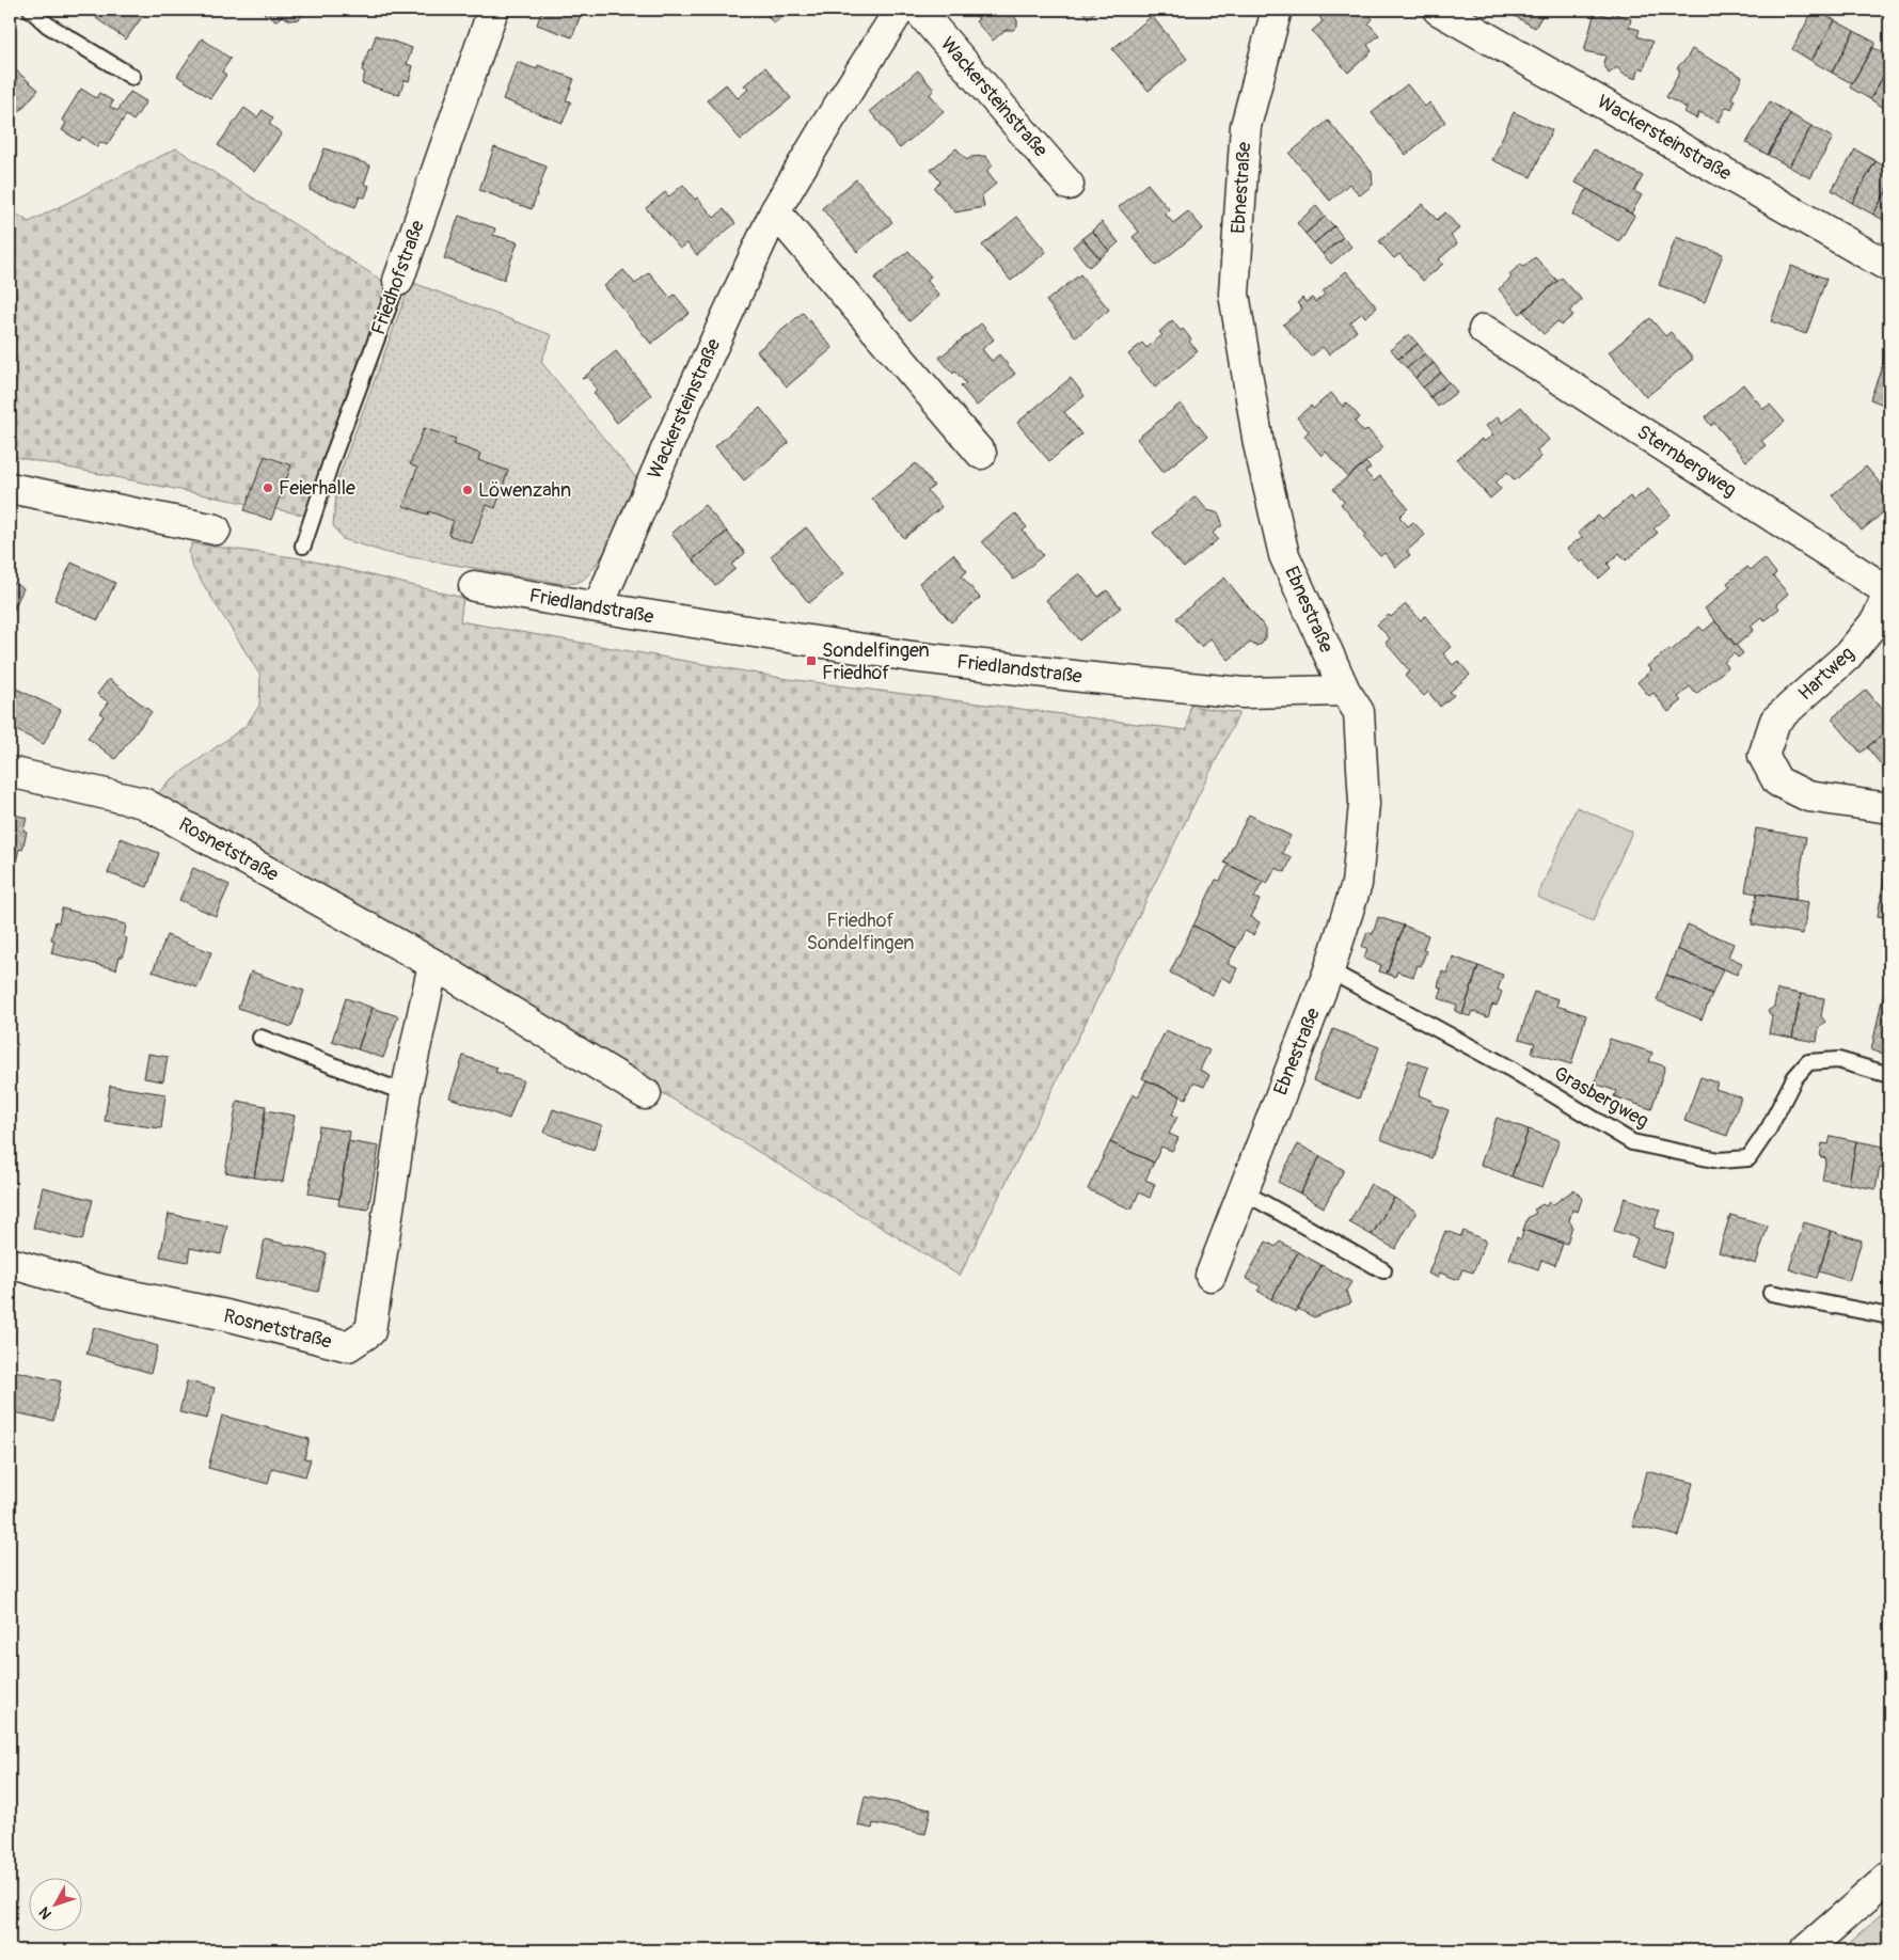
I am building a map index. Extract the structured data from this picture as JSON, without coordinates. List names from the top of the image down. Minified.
{"streets":{"street":["Wackersteinstraße","Ebnestraße","Friedhofstraße","Sternbergweg","Friedlandstraße","Hartweg","Rosnetstraße"],"lane":["Grasbergweg"]},"crossings":[["Wackersteinstraße","Friedlandstraße"],["Ebnestraße","Friedlandstraße"],["Ebnestraße","Grasbergweg"],["Sternbergweg","Hartweg"]],"parks":["Friedhof Sondelfingen"],"places":{"other":["Feierhalle","Löwenzahn"],"transit":["Sondelfingen Friedhof"]},"north":"bottom left"}
